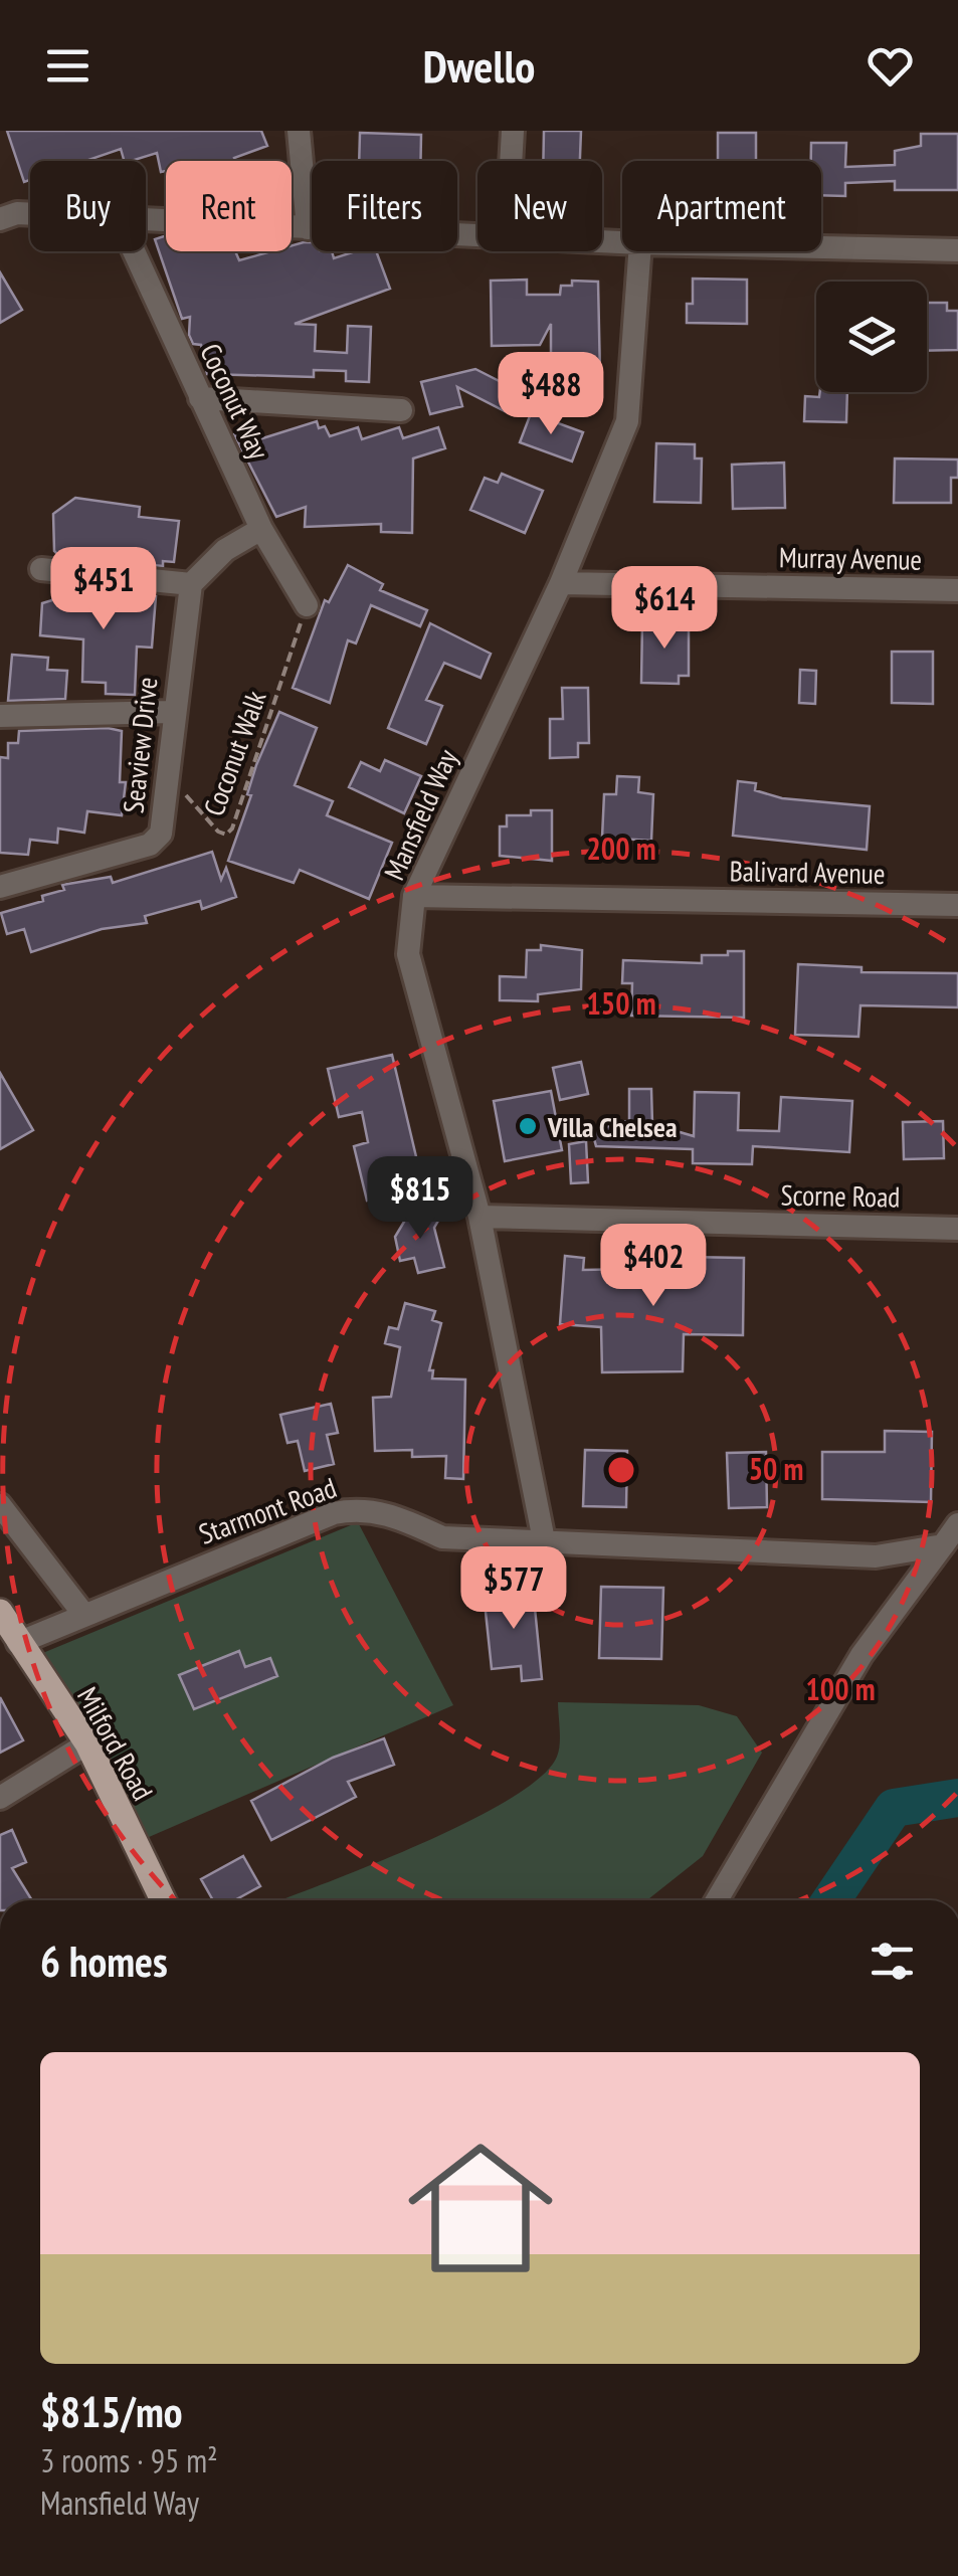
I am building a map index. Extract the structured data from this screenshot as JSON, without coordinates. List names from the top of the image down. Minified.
{"streets":{"main road":["Milford Road"],"street":["Coconut Way","Murray Avenue","Seaview Drive","Mansfield Way","Balivard Avenue","Scorne Road","Starmont Road"],"path":["Coconut Walk"]},"crossings":[["Coconut Way","Coconut Walk"],["Murray Avenue","Mansfield Way"],["Seaview Drive","Coconut Walk"],["Mansfield Way","Balivard Avenue"],["Mansfield Way","Scorne Road"],["Mansfield Way","Starmont Road"],["Starmont Road","Milford Road"]],"places":["Villa Chelsea"],"page":{"header":"Dwello","chip":["Buy","Rent","Filters","New","Apartment"],"price":["$488","$451","$614","$815","$402","$577"],"heading":"6 homes","list":[{"name":"$815/mo","note":"3 rooms · 95 m² · Mansfield Way"}]},"rings":["200 m","150 m","50 m","100 m"]}
